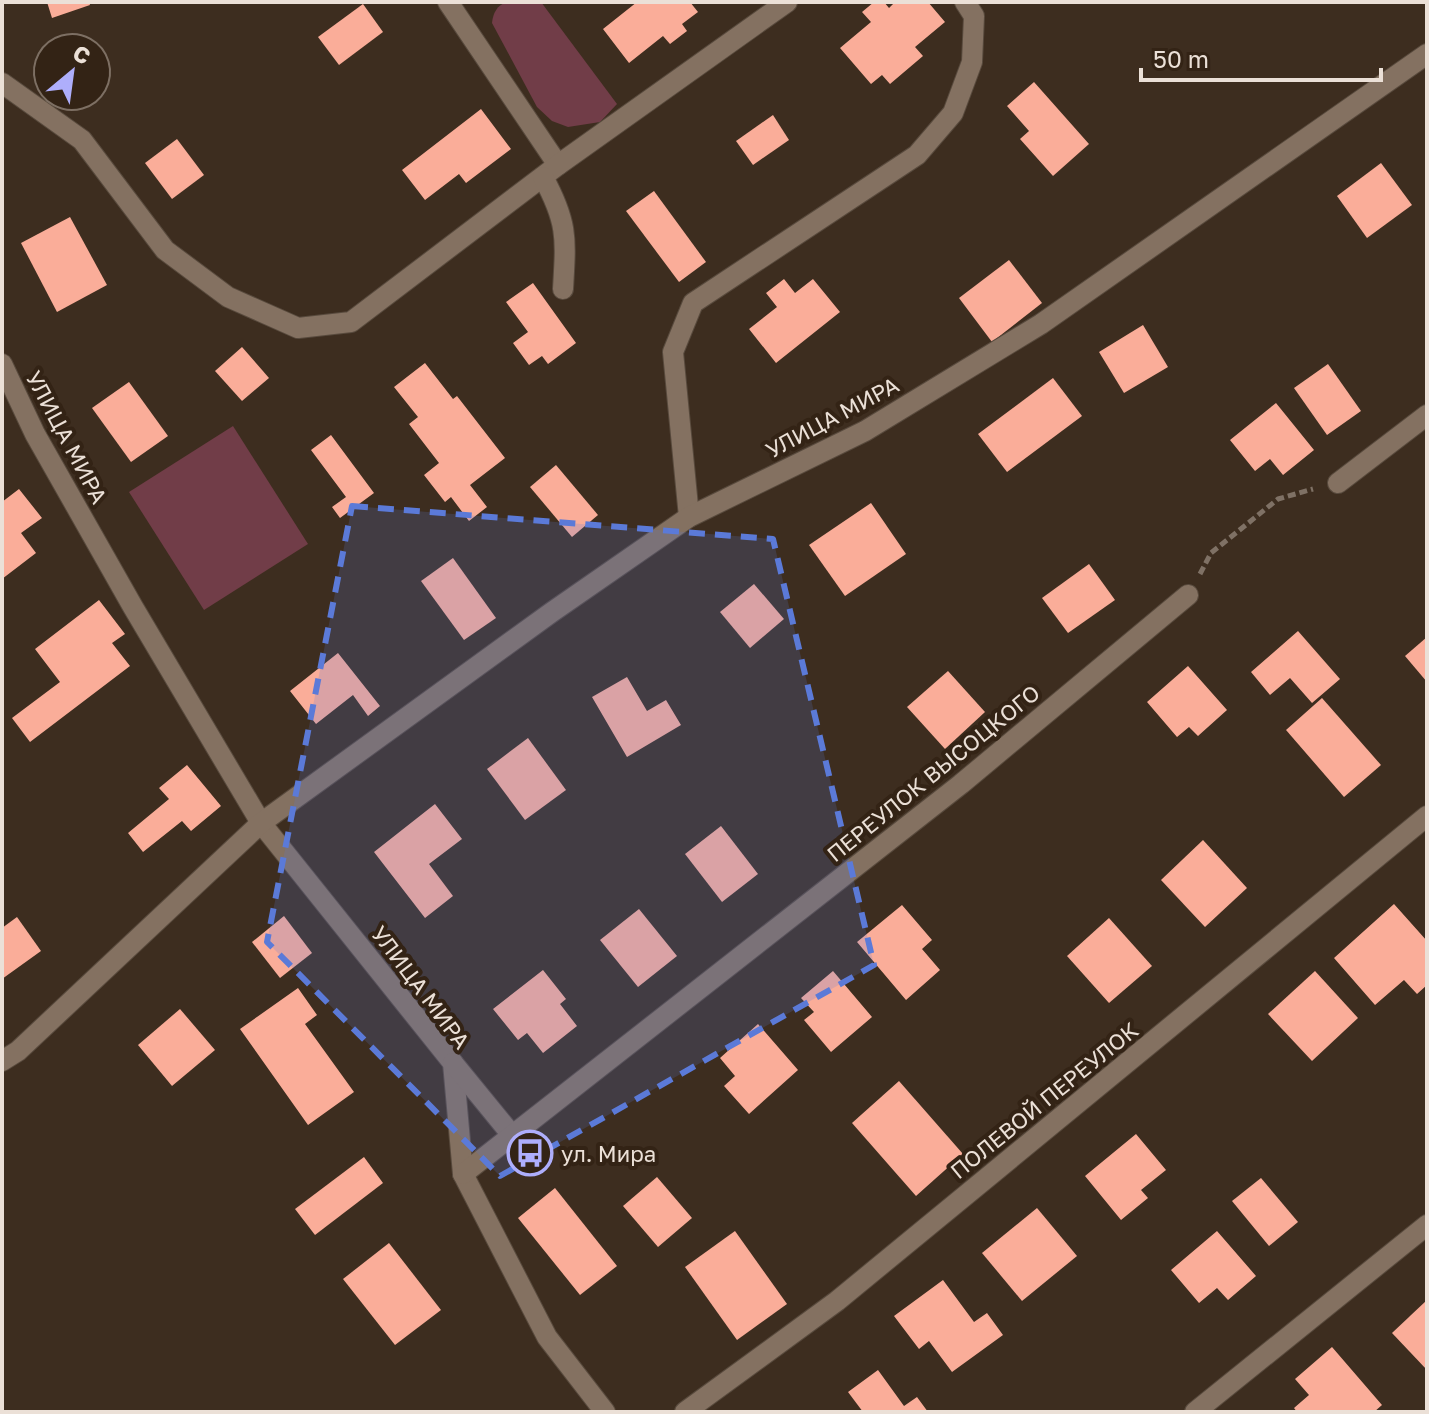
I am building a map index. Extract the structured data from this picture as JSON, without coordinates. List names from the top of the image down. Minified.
{"streets":{"street":["УЛИЦА МИРА","ПЕРЕУЛОК ВЫСОЦКОГО","ПОЛЕВОЙ ПЕРЕУЛОК"]},"crossings":[["УЛИЦА МИРА","ПЕРЕУЛОК ВЫСОЦКОГО"]],"places":{"bus stop":["ул. Мира"]},"scale_bar":"50 m","north":"top right"}
